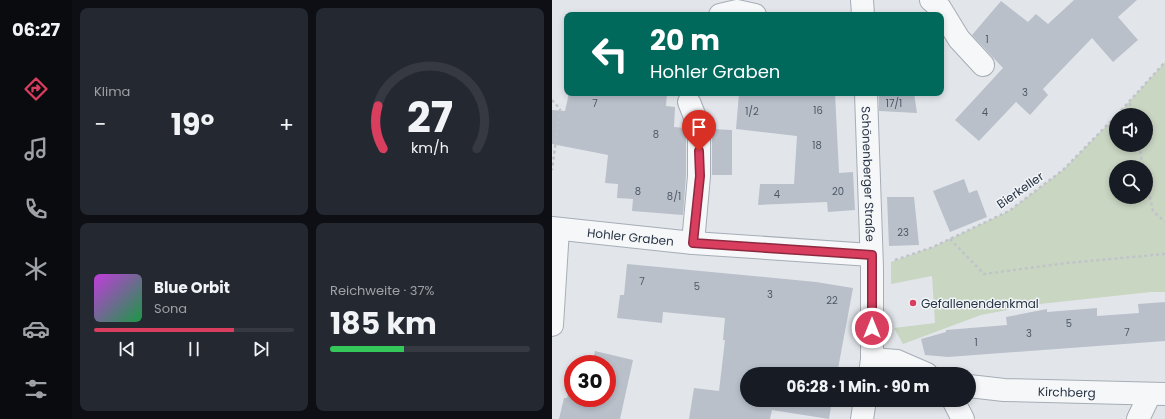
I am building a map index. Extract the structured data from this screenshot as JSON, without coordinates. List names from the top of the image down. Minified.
{"streets":{"street":["Schönenberger Straße","Hohler Graben","Kirchberg"],"path":["Bierkeller"]},"crossings":[["Schönenberger Straße","Bierkeller"],["Schönenberger Straße","Hohler Graben"],["Bierkeller","Hohler Graben"]],"places":["Gefallenendenkmal"],"house_numbers":["1","3","7","17/1","16","1/2","4","8","18","8","20","4","8/1","23","7","5","3","22","5","7","3","1"],"page":{"tabs":"06:27","tile":["Klima",["Reichweite · 37%","185 km"]],"turn":["20 m","Hohler Graben"],"heat":["−","19°","+"],"song":["Blue Orbit","Sona"],"limit":"30","trip":"06:28 · 1 Min. · 90 m","gauge":["27","km/h"]}}
